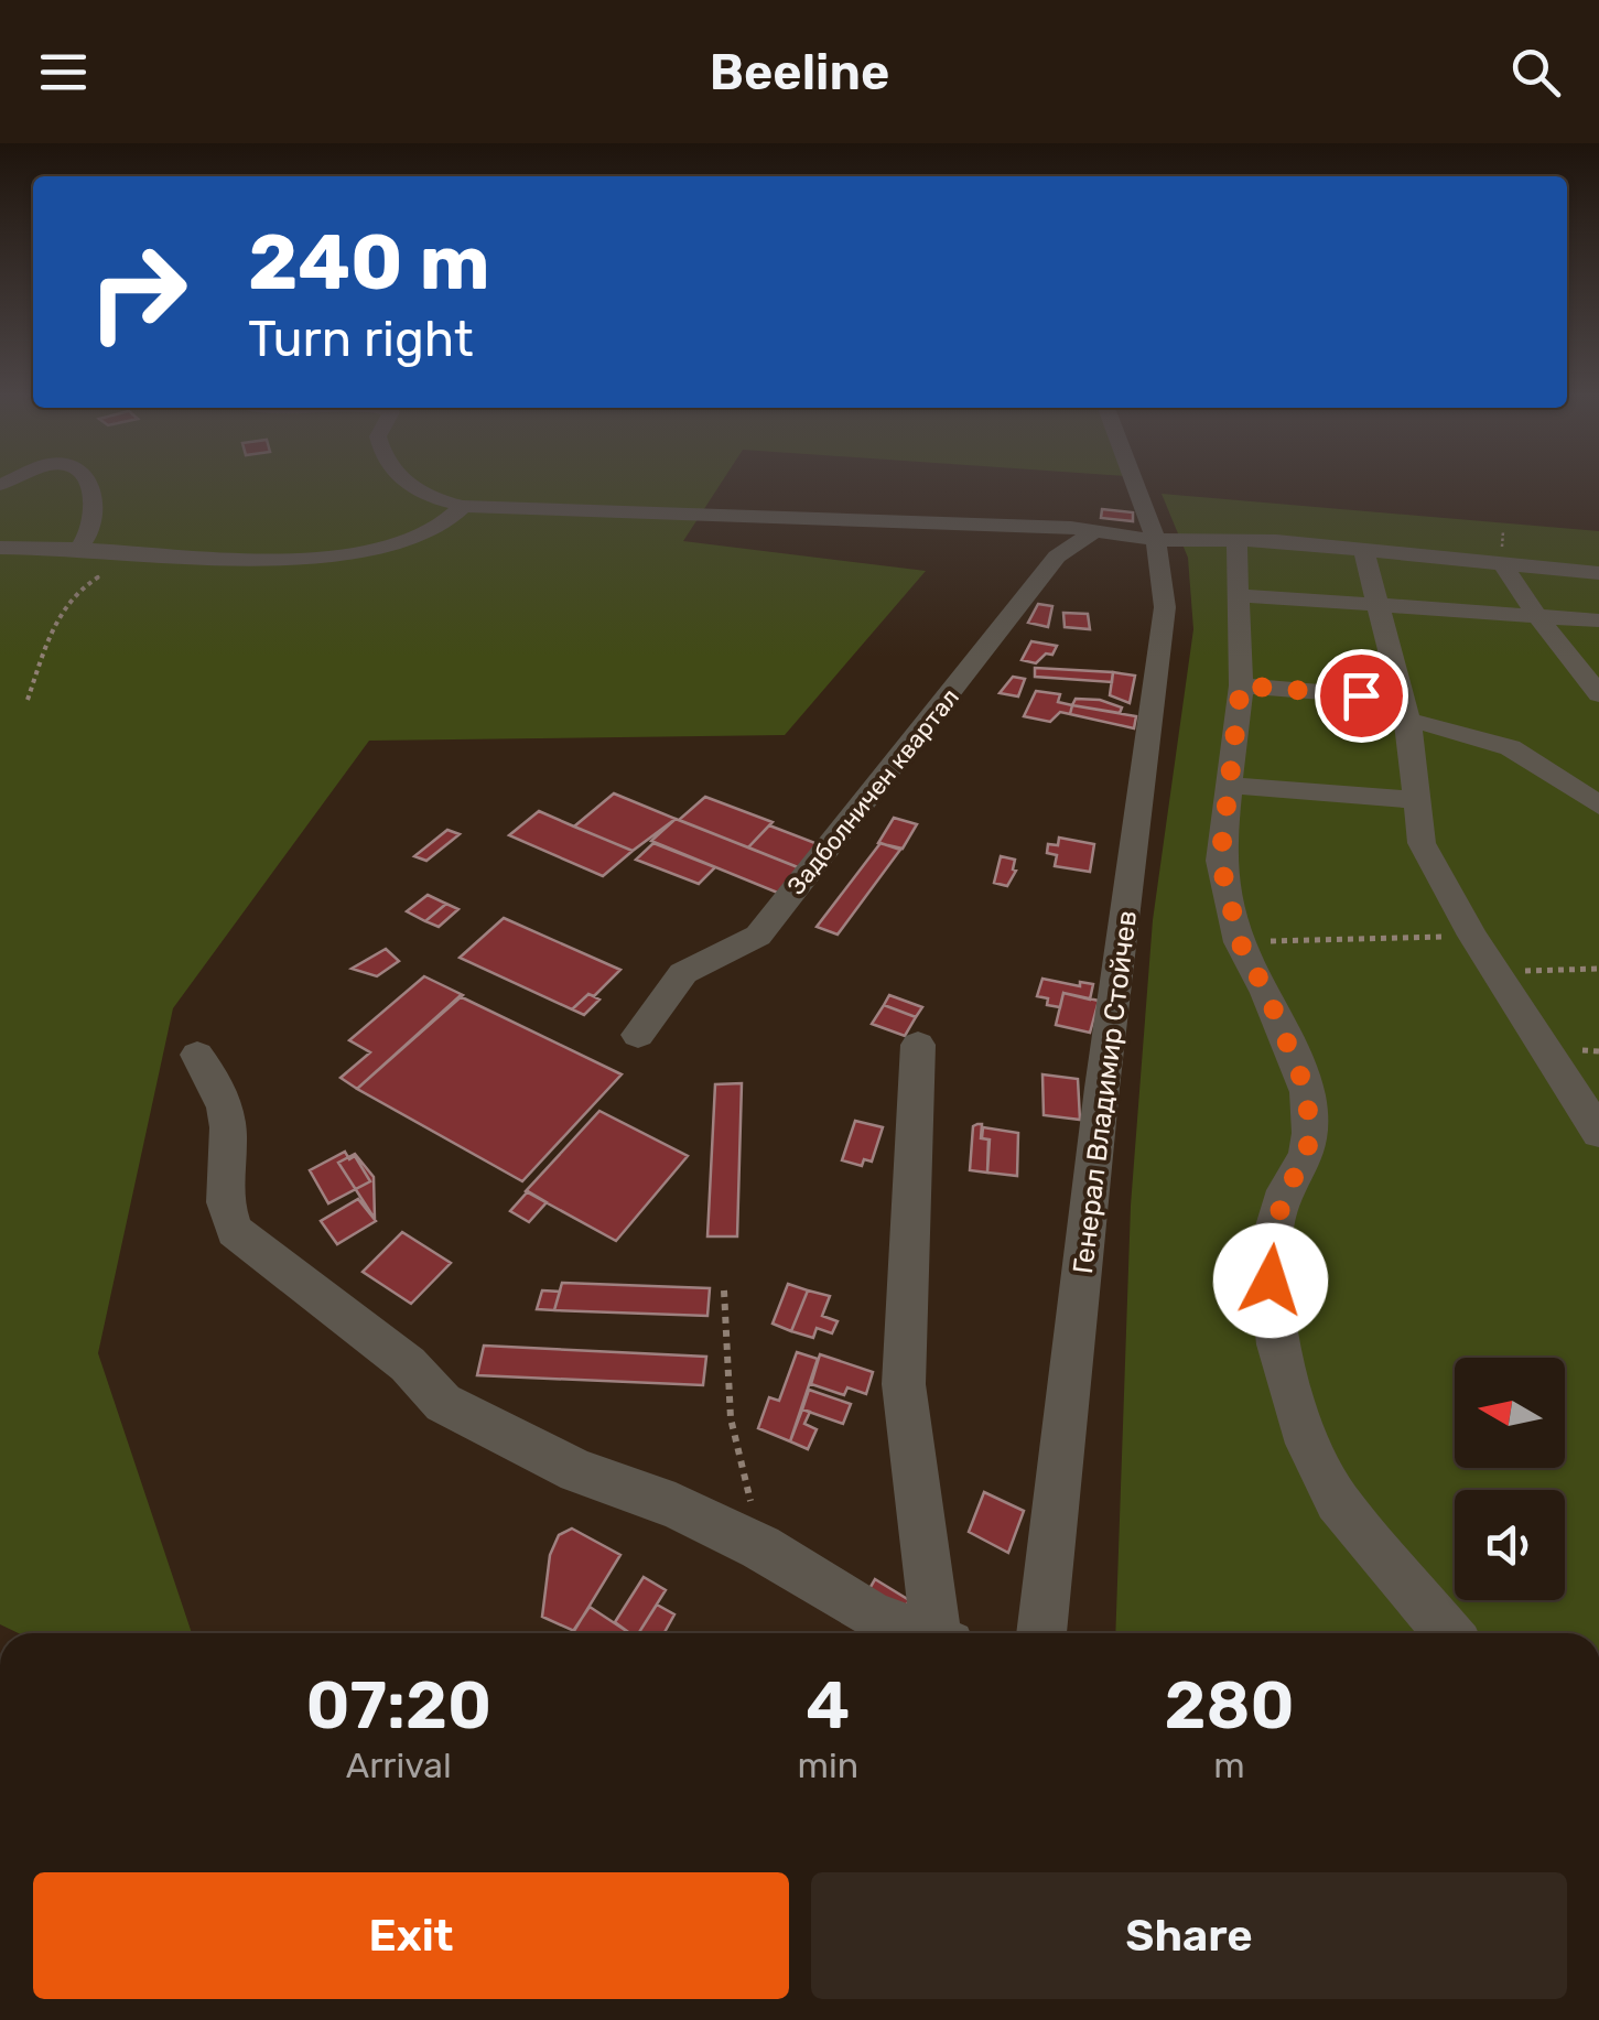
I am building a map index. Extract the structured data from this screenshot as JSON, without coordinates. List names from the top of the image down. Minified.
{"streets":{"street":["Задболничен квартал","Генерал Владимир Стойчев"]},"north":"left","page":{"header":"Beeline","turn":["240 m","Turn right"],"eta":["07:20","Arrival","4","min","280","m"],"buttons":["Exit","Share"]}}
